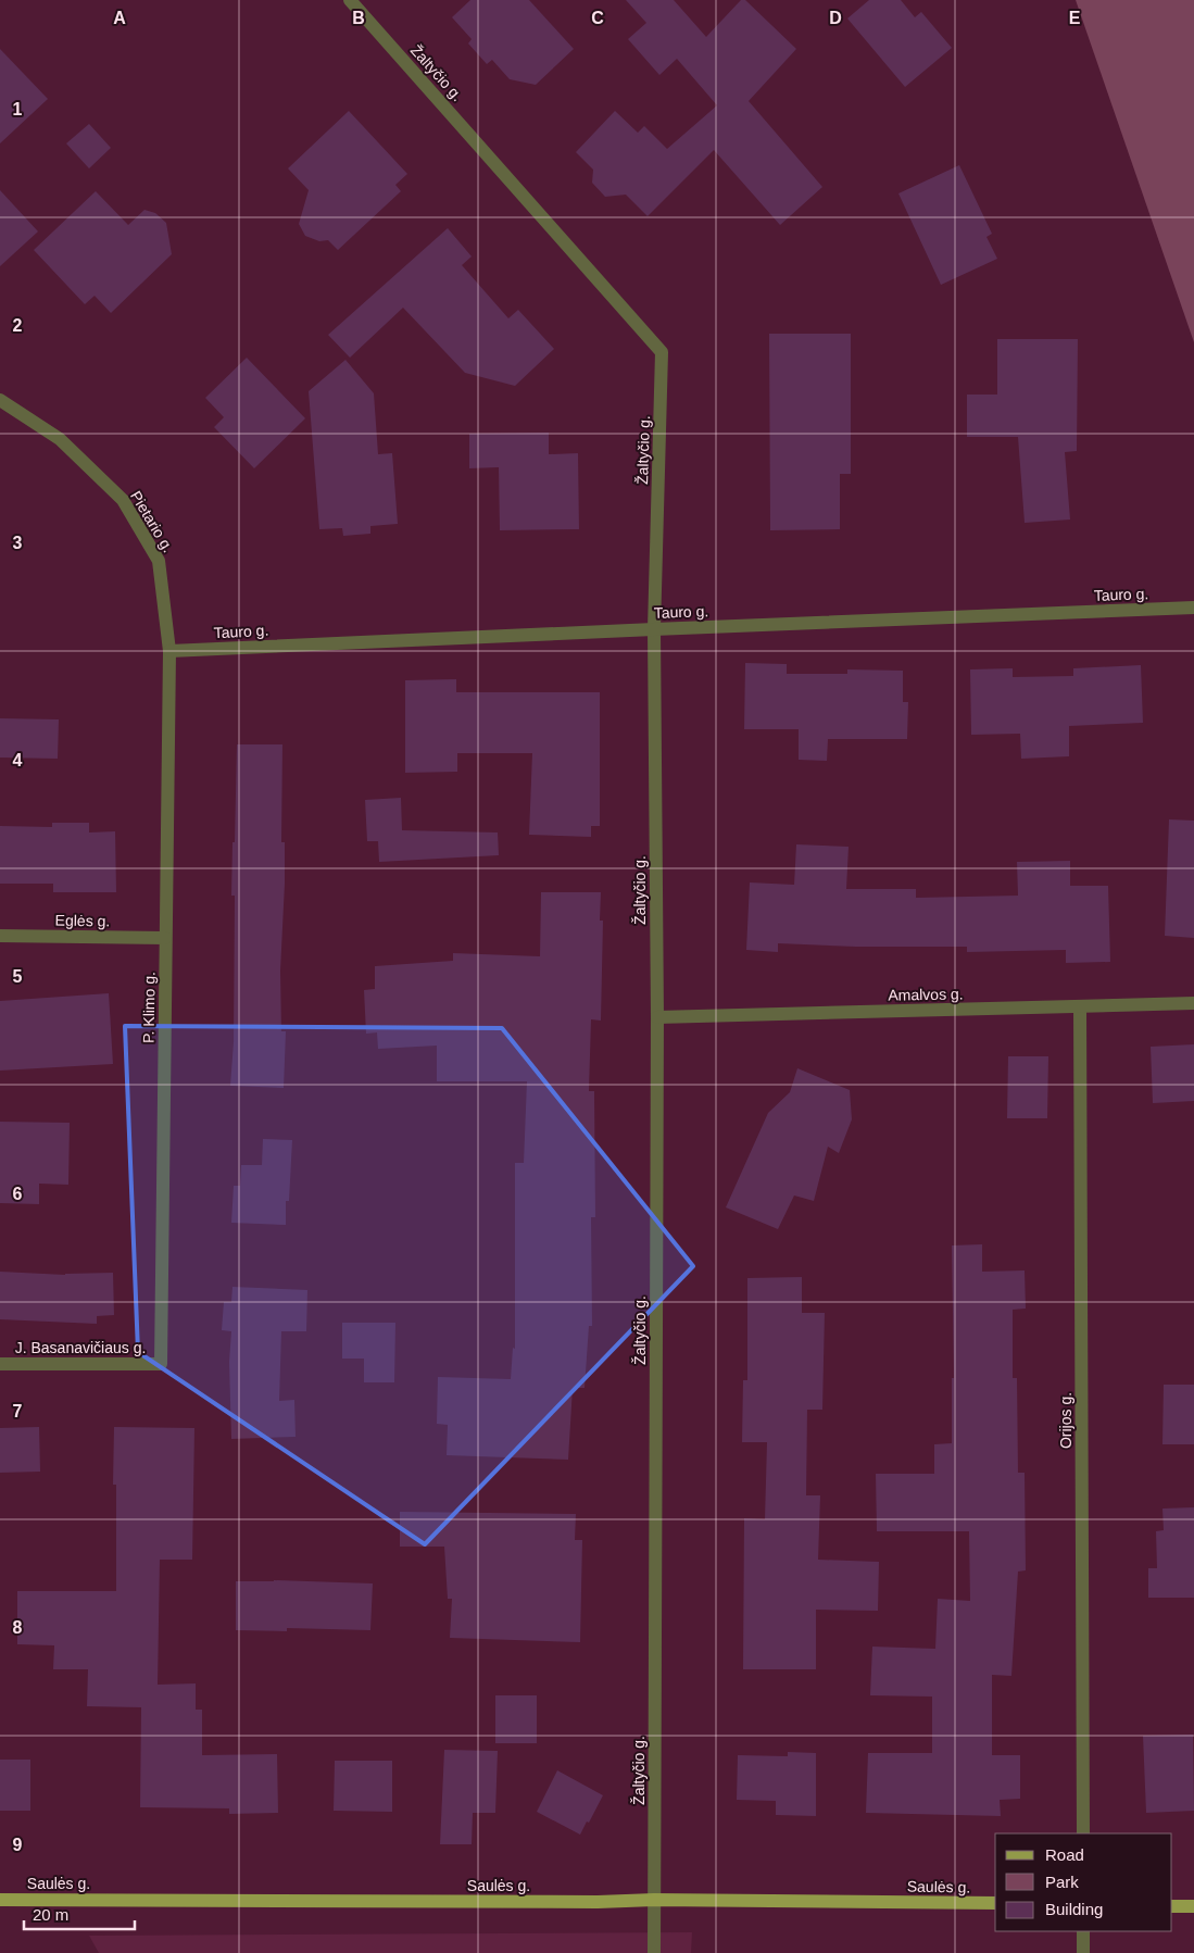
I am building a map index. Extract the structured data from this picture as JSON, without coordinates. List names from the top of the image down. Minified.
{"streets":{"main road":["Saulės g."],"street":["Žaltyčio g.","Pietario g.","Tauro g.","Eglės g.","Amalvos g.","P. Klimo g.","J. Basanavičiaus g.","Orijos g."]},"crossings":[["Žaltyčio g.","Tauro g."],["Žaltyčio g.","Amalvos g."],["Žaltyčio g.","Saulės g."],["Pietario g.","Tauro g."],["Pietario g.","P. Klimo g."],["Tauro g.","P. Klimo g."],["Eglės g.","P. Klimo g."],["Amalvos g.","Orijos g."],["P. Klimo g.","J. Basanavičiaus g."]],"legend":["Road","Park","Building"],"scale_bar":"20 m","grid":{"columns":["A","B","C","D","E"],"rows":["1","2","3","4","5","6","7","8","9"]}}
